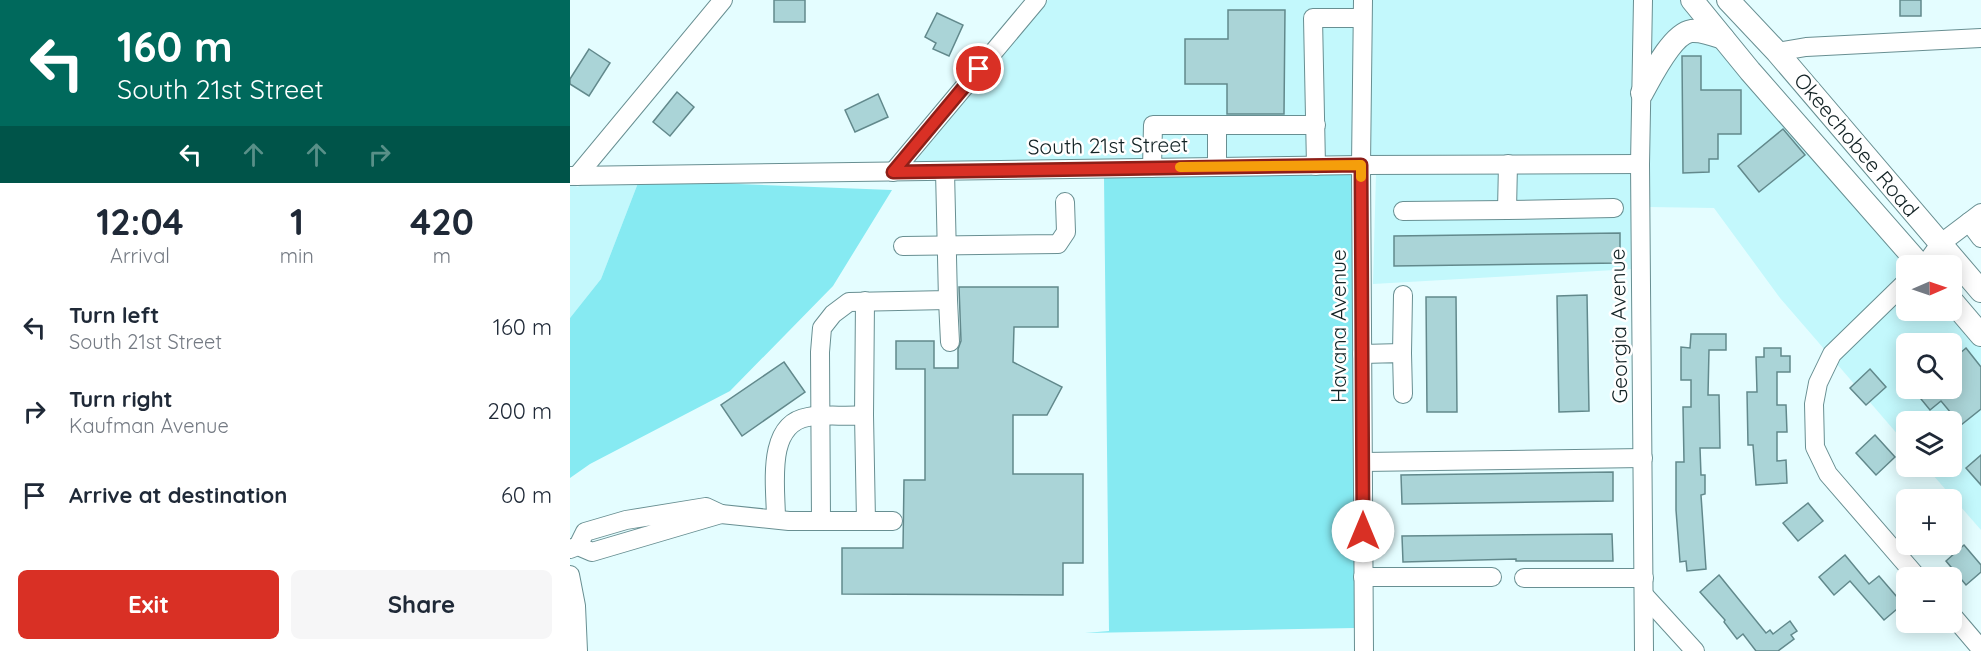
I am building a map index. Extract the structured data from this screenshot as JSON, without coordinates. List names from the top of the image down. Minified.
{"streets":{"main road":["Okeechobee Road"],"street":["South 21st Street","Havana Avenue","Georgia Avenue"]},"crossings":[["South 21st Street","Havana Avenue"],["South 21st Street","Georgia Avenue"]],"north":"right","page":{"turn":["160 m","South 21st Street"],"eta":["12:04","Arrival","1","min","420","m"],"map_buttons":["+","−"],"list":[{"name":"Turn left","note":"South 21st Street","value":"160 m"},{"name":"Turn right","note":"Kaufman Avenue","value":"200 m"},{"name":"Arrive at destination","value":"60 m"}],"buttons":["Exit","Share"]}}
